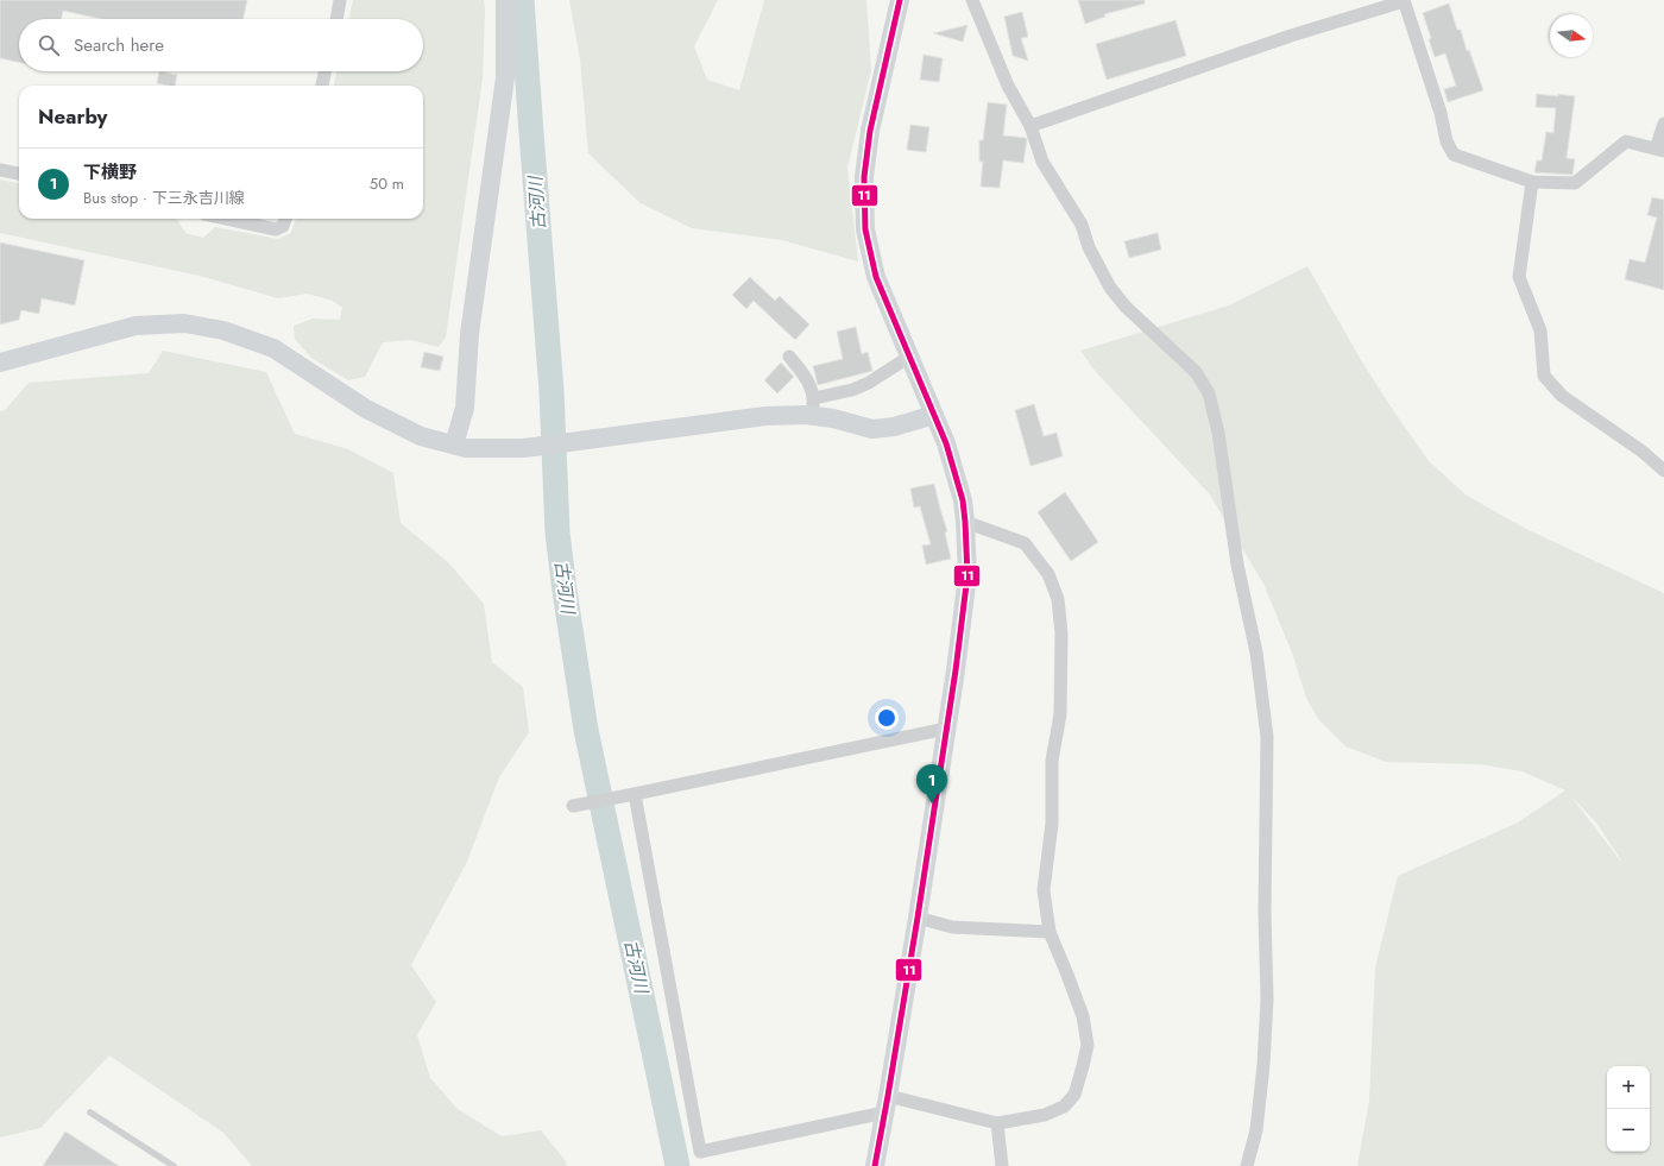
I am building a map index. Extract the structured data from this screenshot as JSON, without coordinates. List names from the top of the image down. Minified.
{"water":["古河川"],"lines":["transit line 11"],"north":"right","page":{"search":"Search here","heading":"Nearby","list":[{"mark":"1","name":"下横野","note":"Bus stop · 下三永吉川線","value":"50 m"}],"pins":"1","map_buttons":["+","−"]}}
